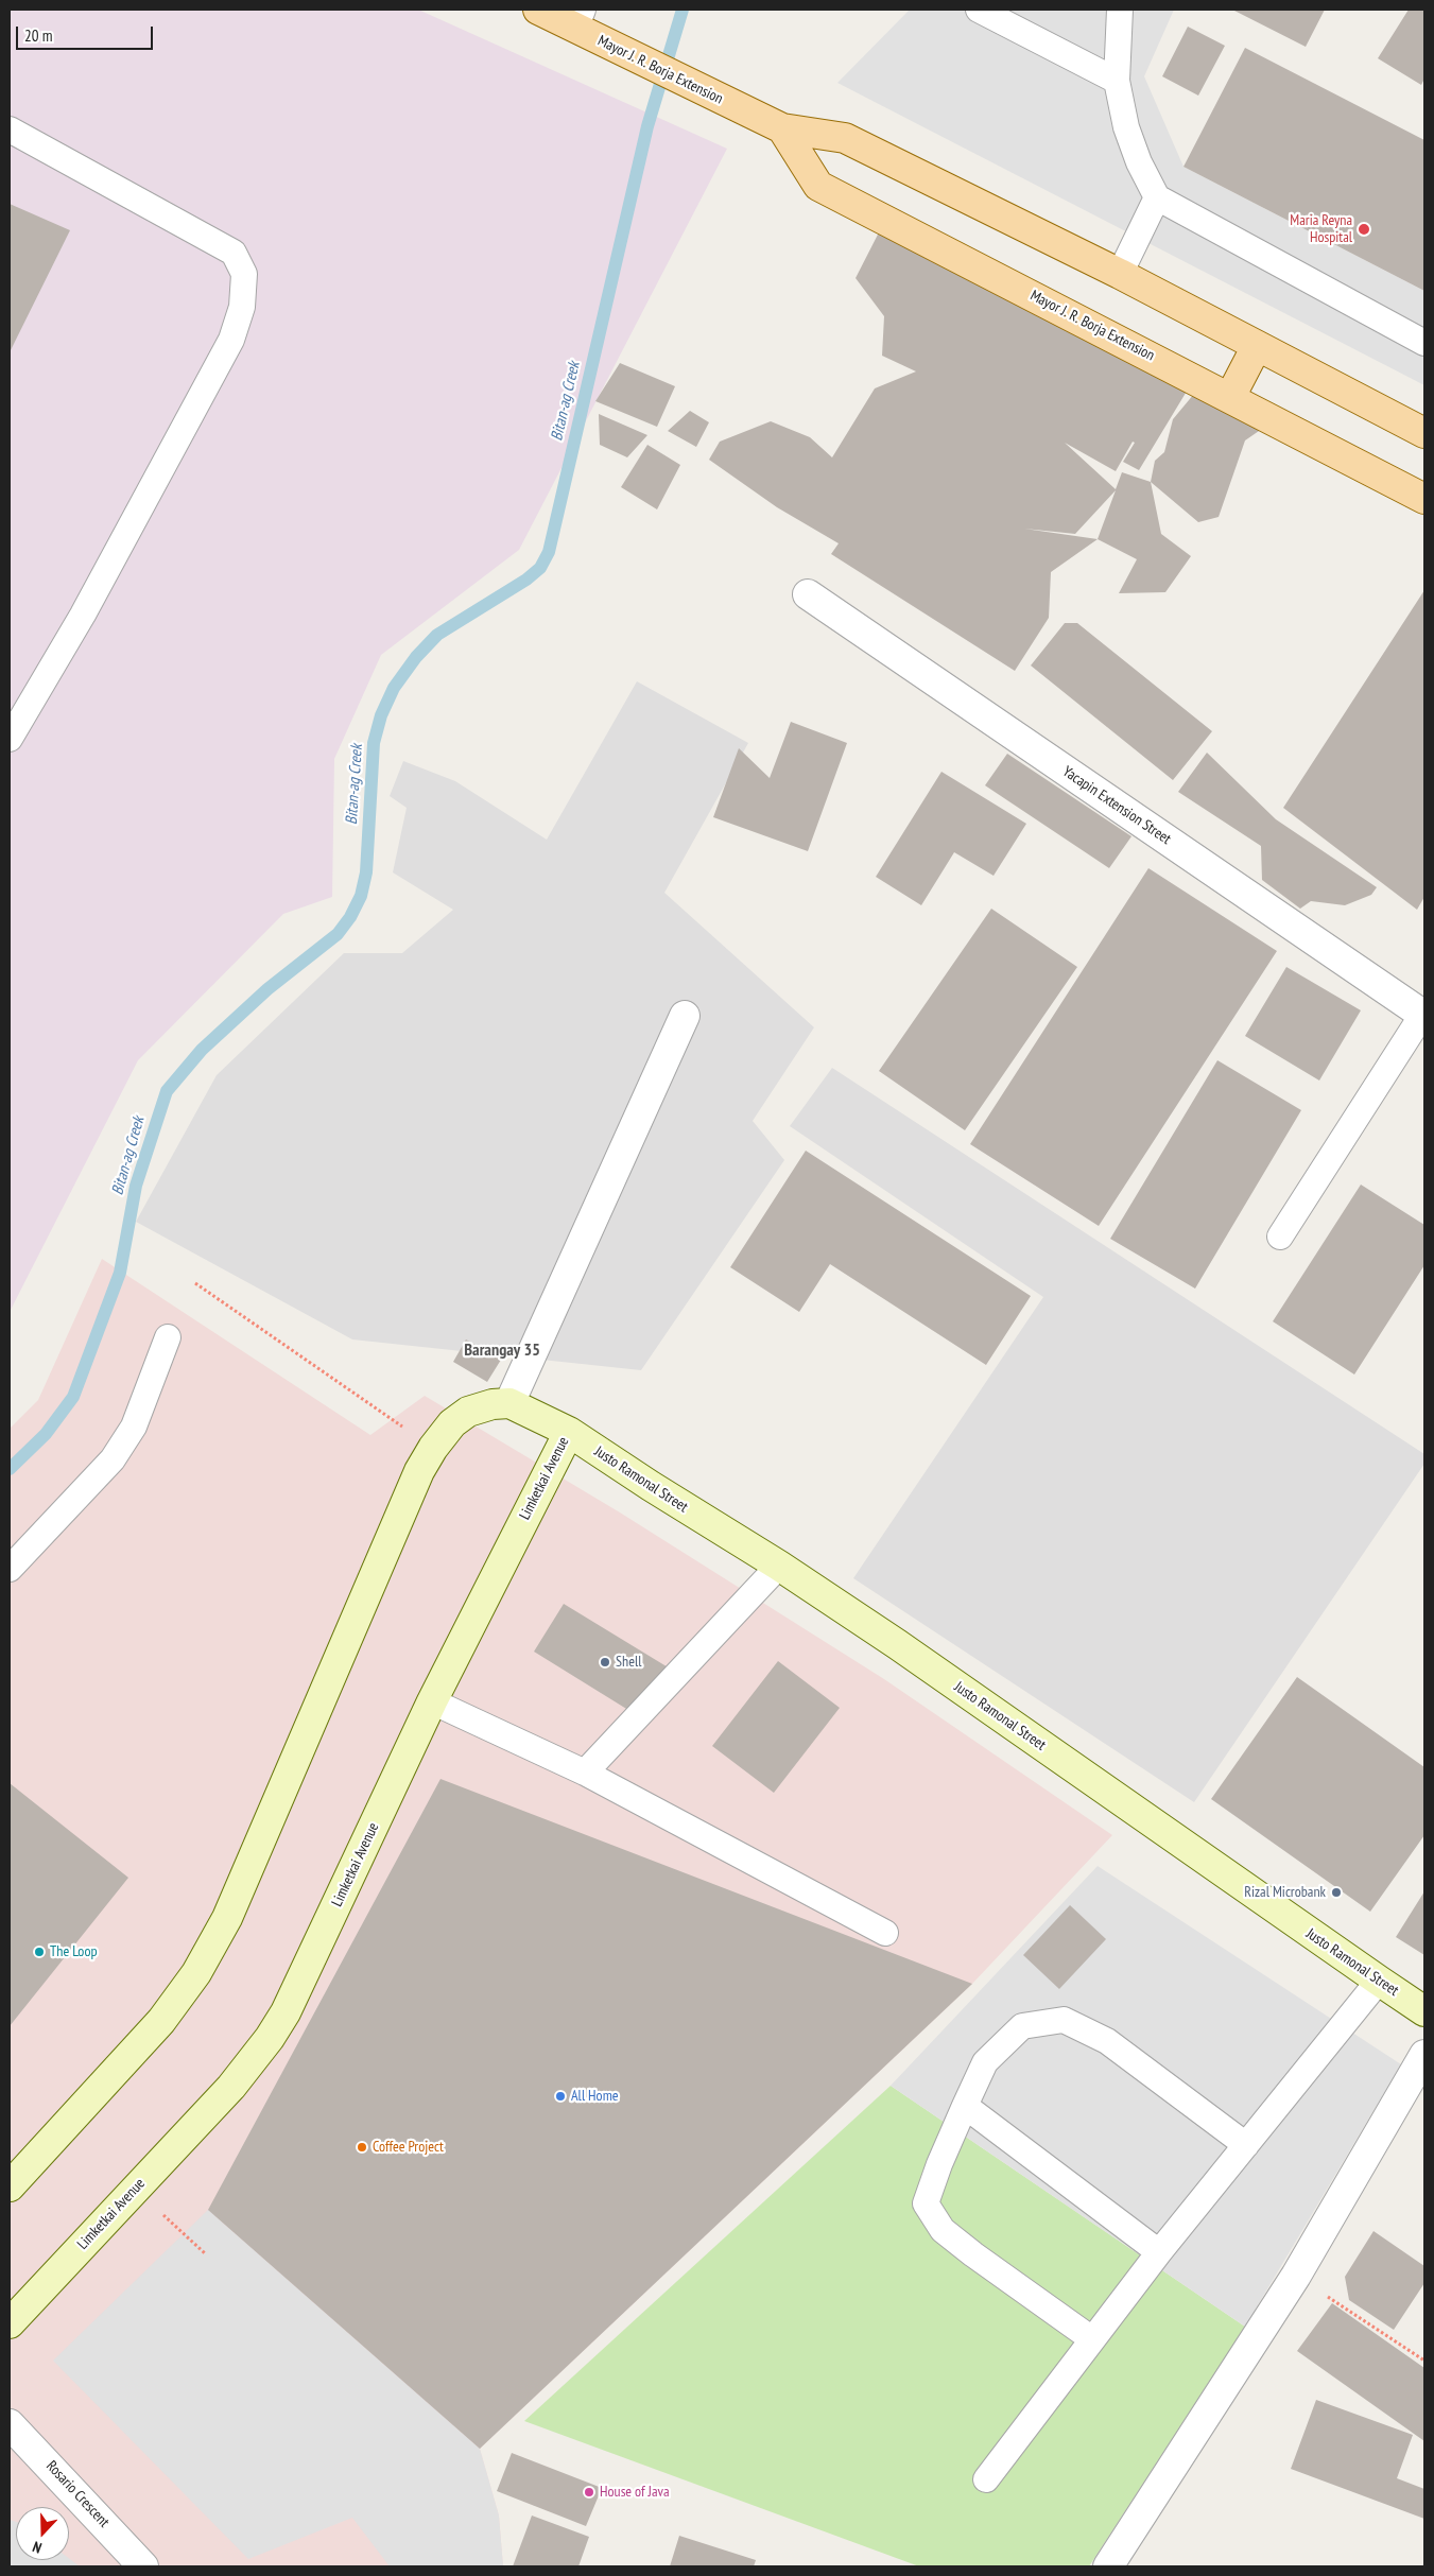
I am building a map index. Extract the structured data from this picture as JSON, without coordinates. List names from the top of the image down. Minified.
{"streets":{"main road":["Mayor J. R. Borja Extension"],"street":["Yacapin Extension Street","Limketkai Avenue","Justo Ramonal Street","Rosario Crescent"]},"crossings":[["Limketkai Avenue","Justo Ramonal Street"]],"districts":["Barangay 35"],"water":["Bitan-ag Creek"],"places":["Maria Reyna Hospital","Shell","Rizal Microbank","The Loop","All Home","Coffee Project","House of Java"],"scale_bar":"20 m","north":"bottom"}
